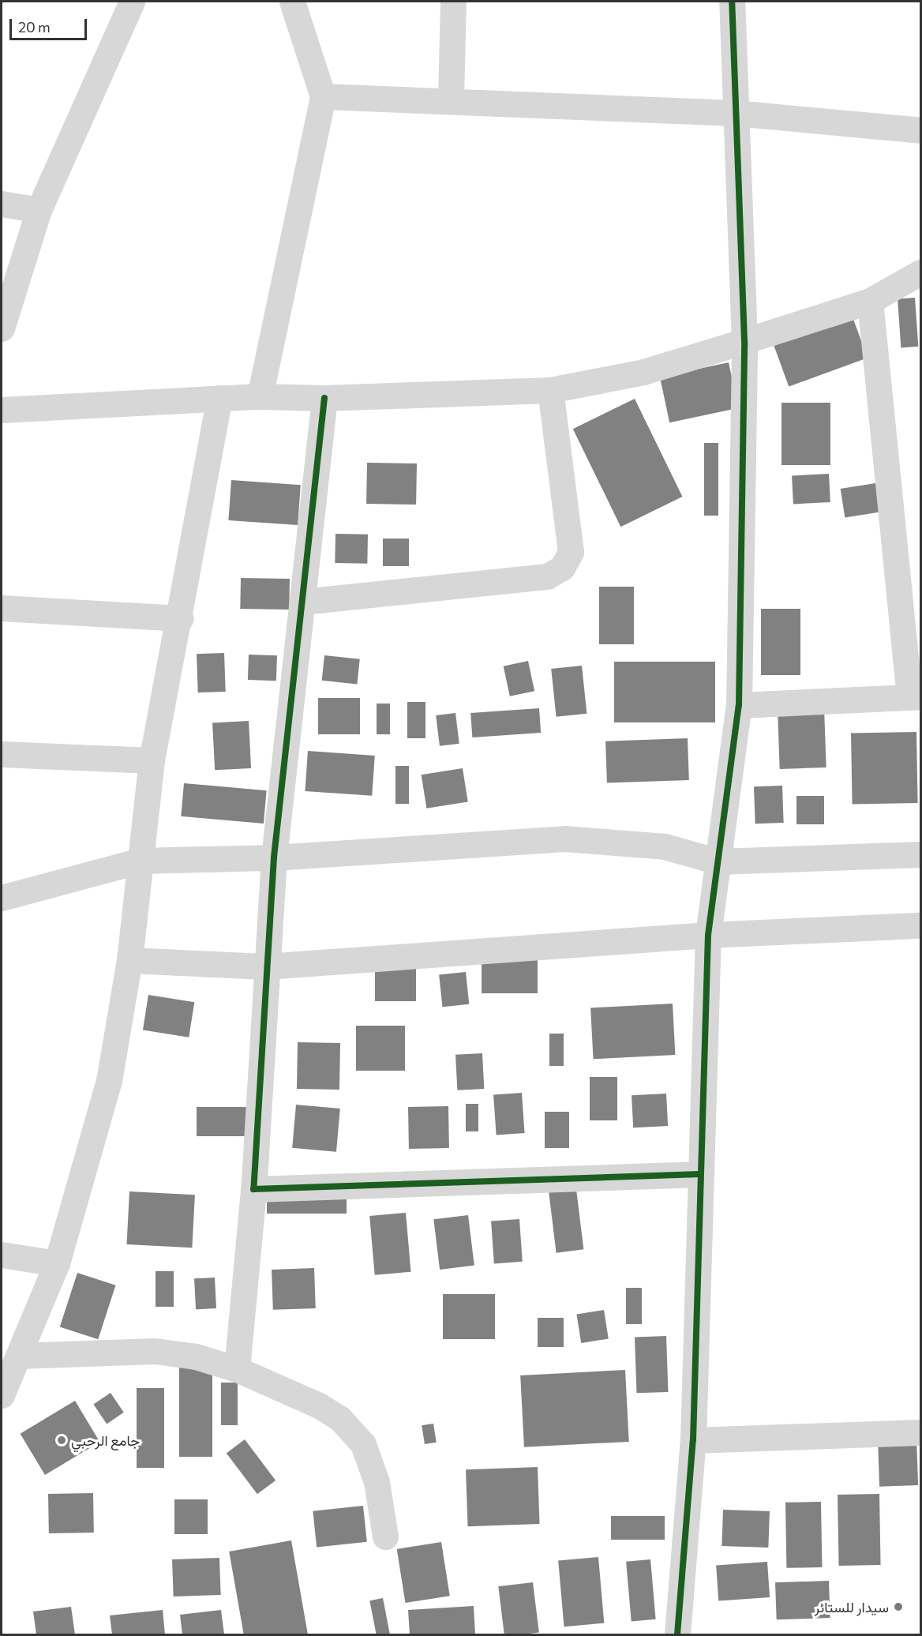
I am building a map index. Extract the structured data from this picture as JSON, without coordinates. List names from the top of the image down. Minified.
{"places":["جامع الرحبي","سيدار للستائر"],"scale_bar":"20 m"}
